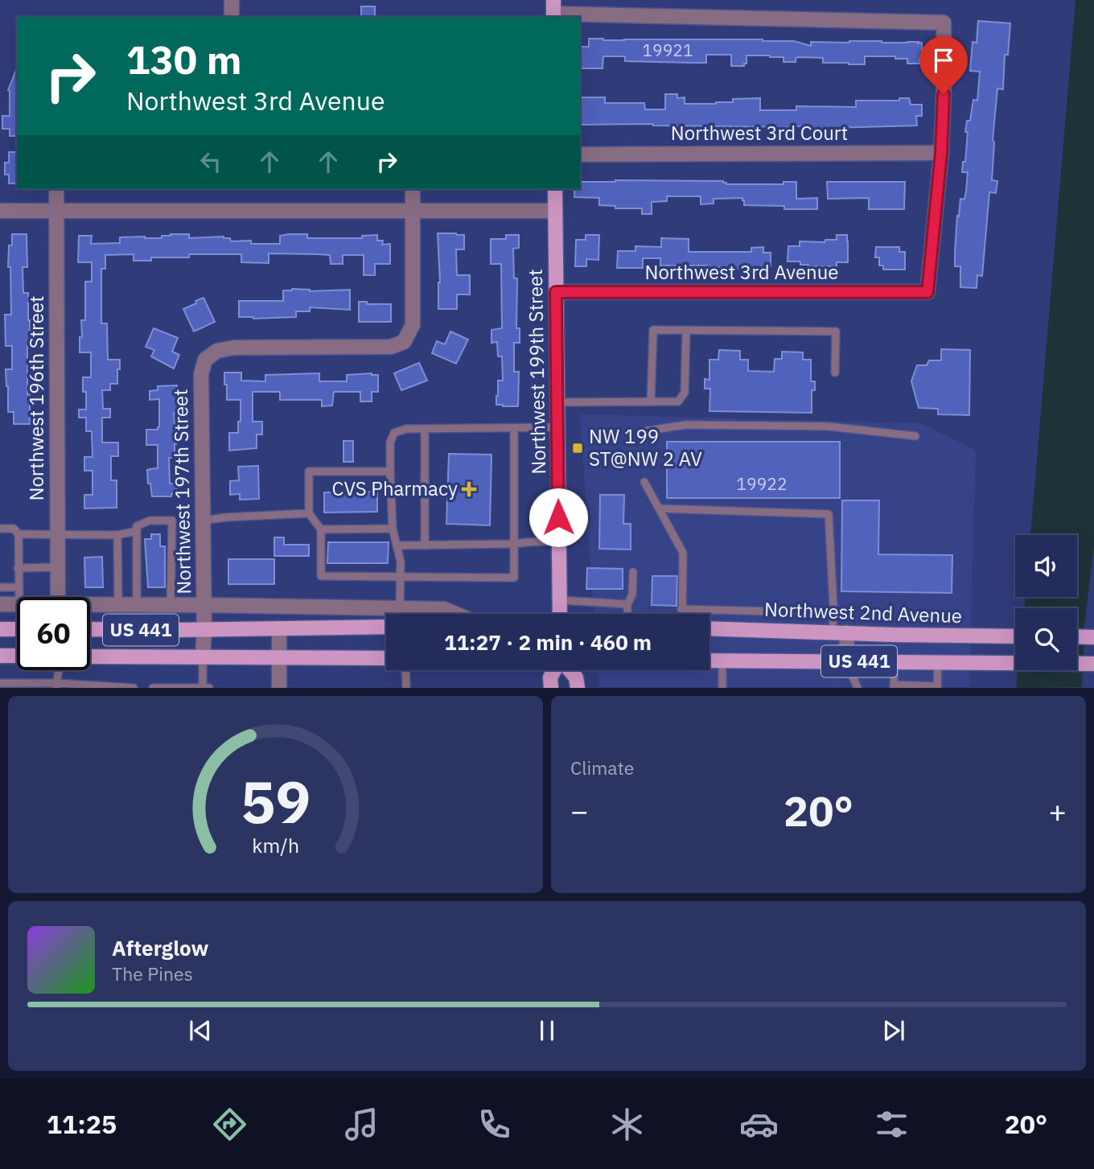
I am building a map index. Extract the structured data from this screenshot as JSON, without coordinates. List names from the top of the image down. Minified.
{"streets":{"main road":["Northwest 199th Street","Northwest 2nd Avenue","US 441"],"street":["Northwest 3rd Court","Northwest 3rd Avenue","Northwest 196th Street","Northwest 197th Street"]},"crossings":[["Northwest 3rd Court","Northwest 3rd Avenue"],["Northwest 3rd Avenue","Northwest 199th Street"],["Northwest 197th Street","US 441"]],"places":{"transit":["NW 199 ST@NW 2 AV"],"health":["CVS Pharmacy"]},"house_numbers":["19921","19922"],"page":{"turn":["130 m","Northwest 3rd Avenue"],"limit":"60","trip":"11:27 · 2 min · 460 m","tile":"Climate","heat":["−","20°","+"],"song":["Afterglow","The Pines"],"tabs":["11:25","20°"],"gauge":["59","km/h"]}}
